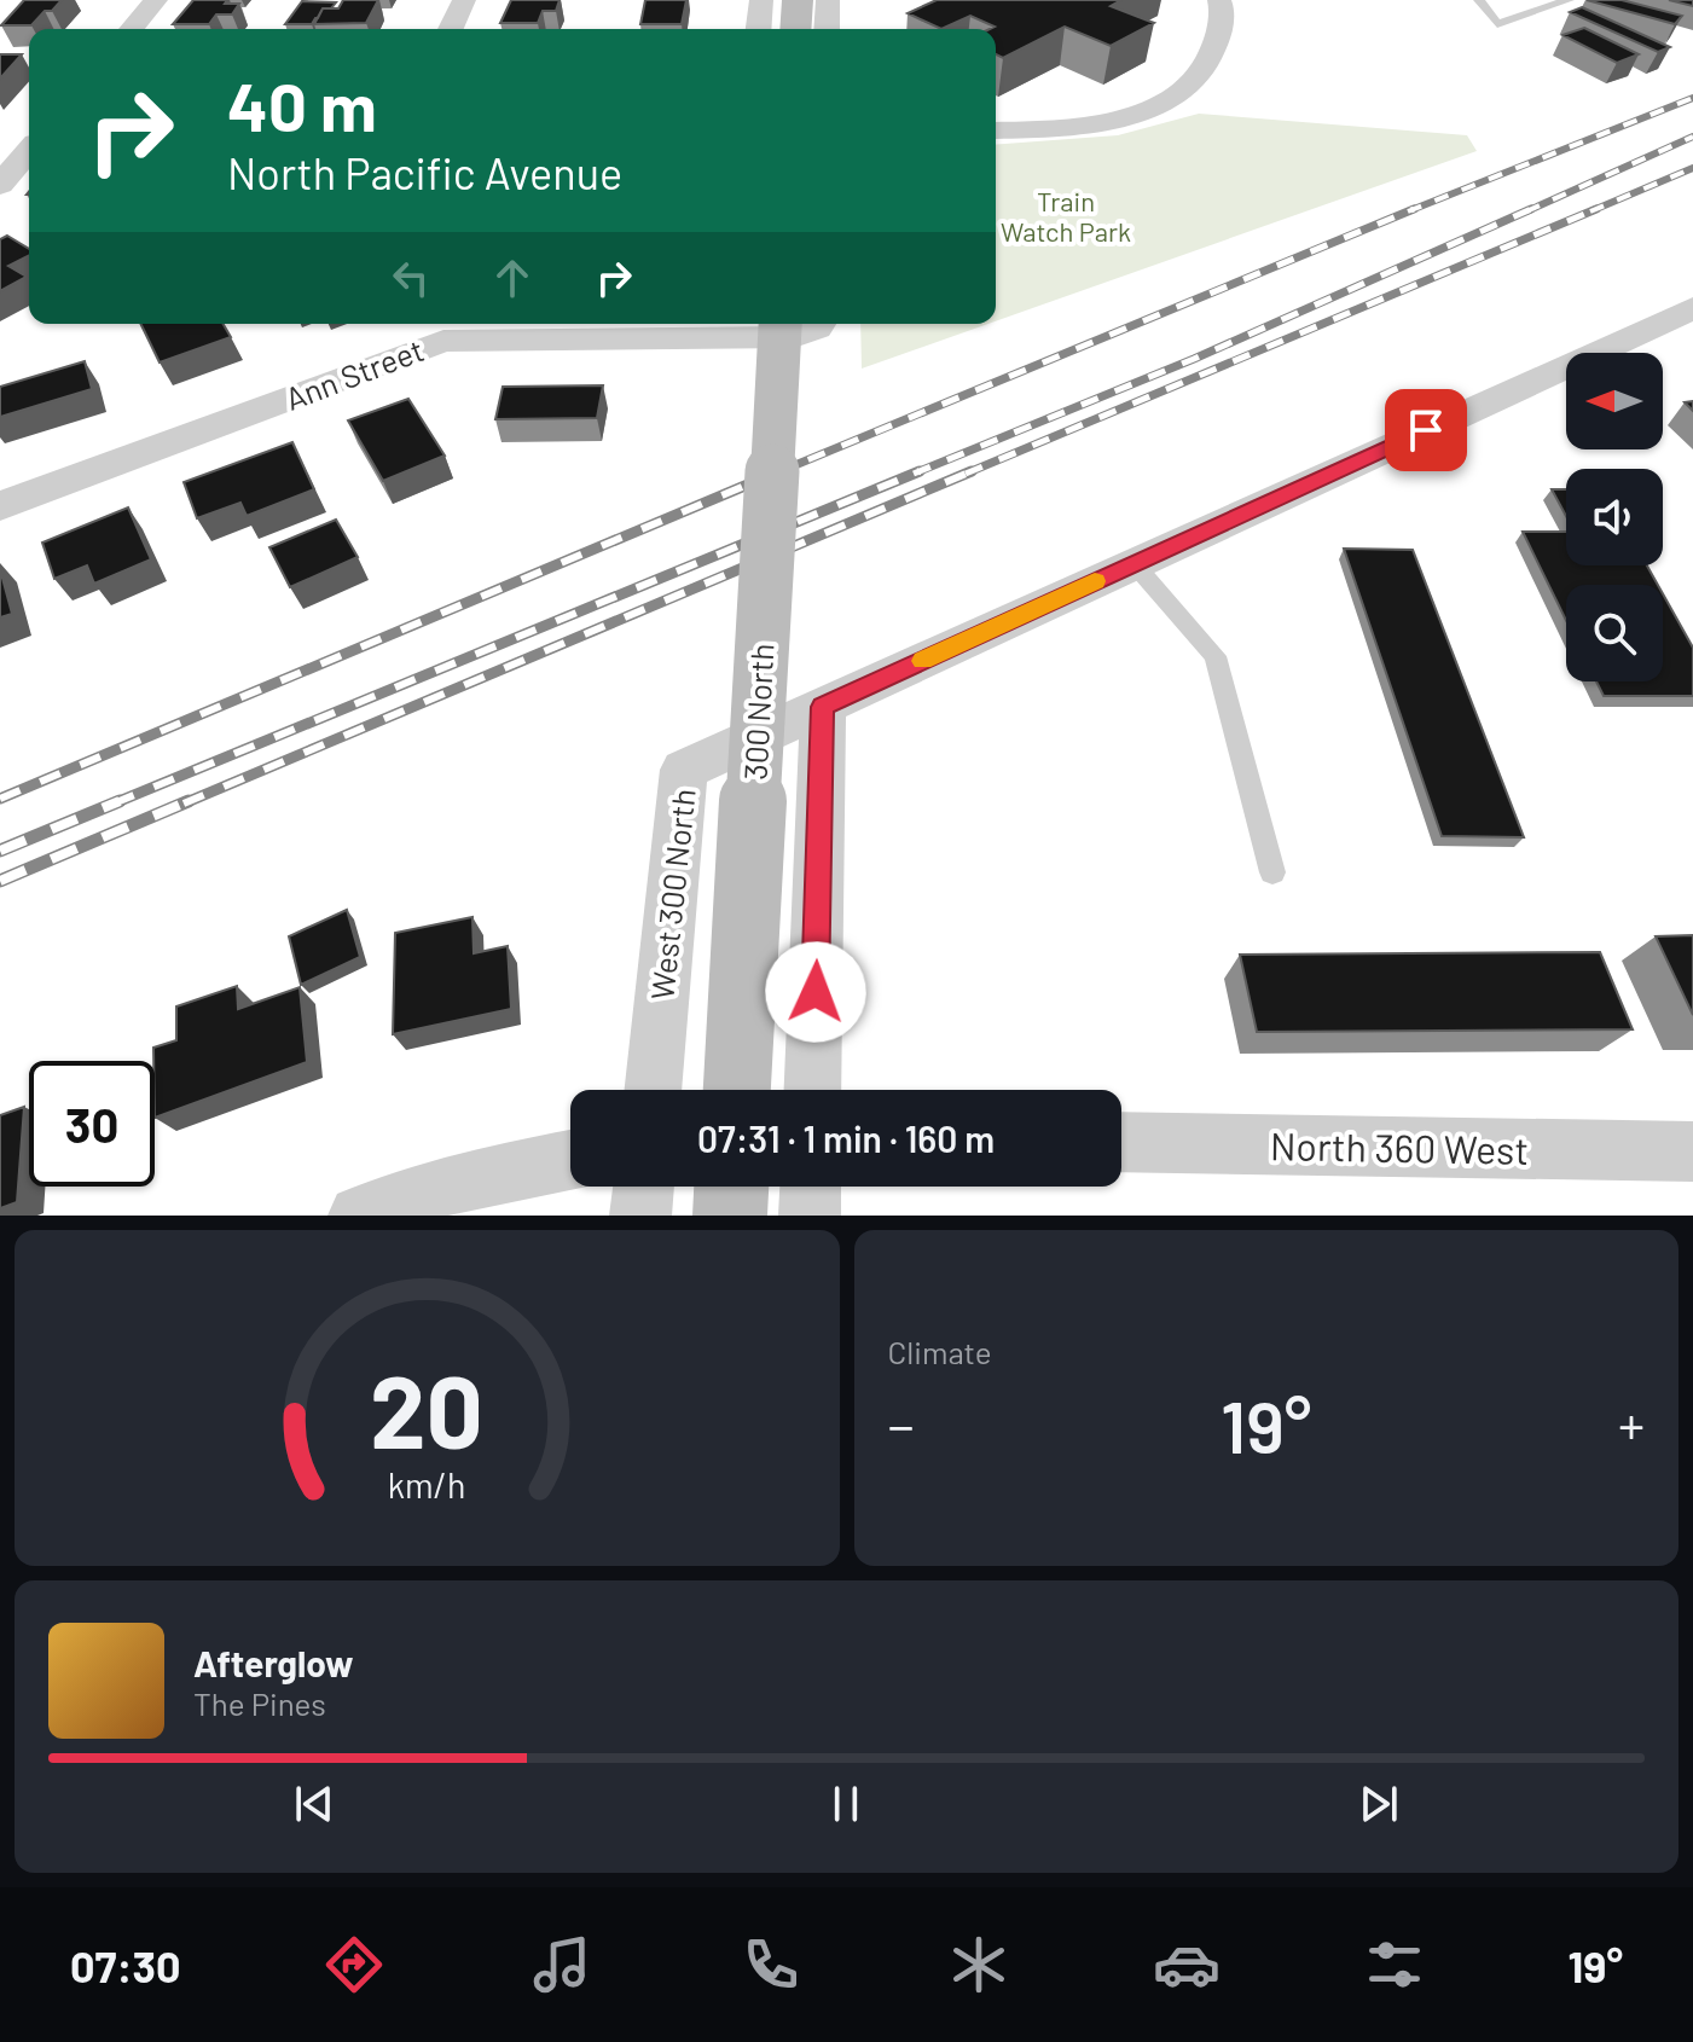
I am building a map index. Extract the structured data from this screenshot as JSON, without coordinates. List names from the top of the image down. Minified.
{"streets":{"main road":["300 North"],"street":["Ann Street","West 300 North","North 360 West"]},"parks":["Train Watch Park"],"north":"left","page":{"turn":["40 m","North Pacific Avenue"],"limit":"30","trip":"07:31 · 1 min · 160 m","tile":"Climate","heat":["−","19°","+"],"song":["Afterglow","The Pines"],"tabs":["07:30","19°"],"gauge":["20","km/h"]}}
